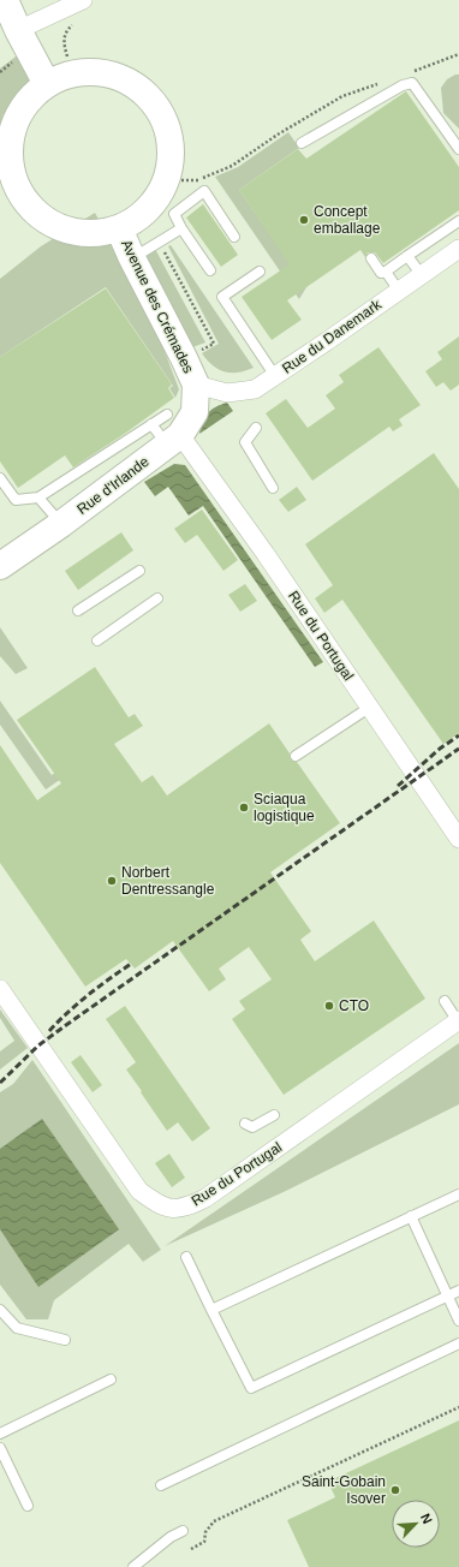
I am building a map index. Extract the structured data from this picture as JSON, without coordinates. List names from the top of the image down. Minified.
{"streets":{"street":["Avenue des Crémades","Rue du Danemark","Rue d'Irlande","Rue du Portugal"]},"crossings":[["Avenue des Crémades","Rue du Danemark"],["Avenue des Crémades","Rue d'Irlande"],["Rue du Danemark","Rue d'Irlande"],["Rue d'Irlande","Rue du Portugal"]],"places":["Concept emballage","Sciaqua logistique","Norbert Dentressangle","CTO","Saint-Gobain Isover"],"north":"top right"}
